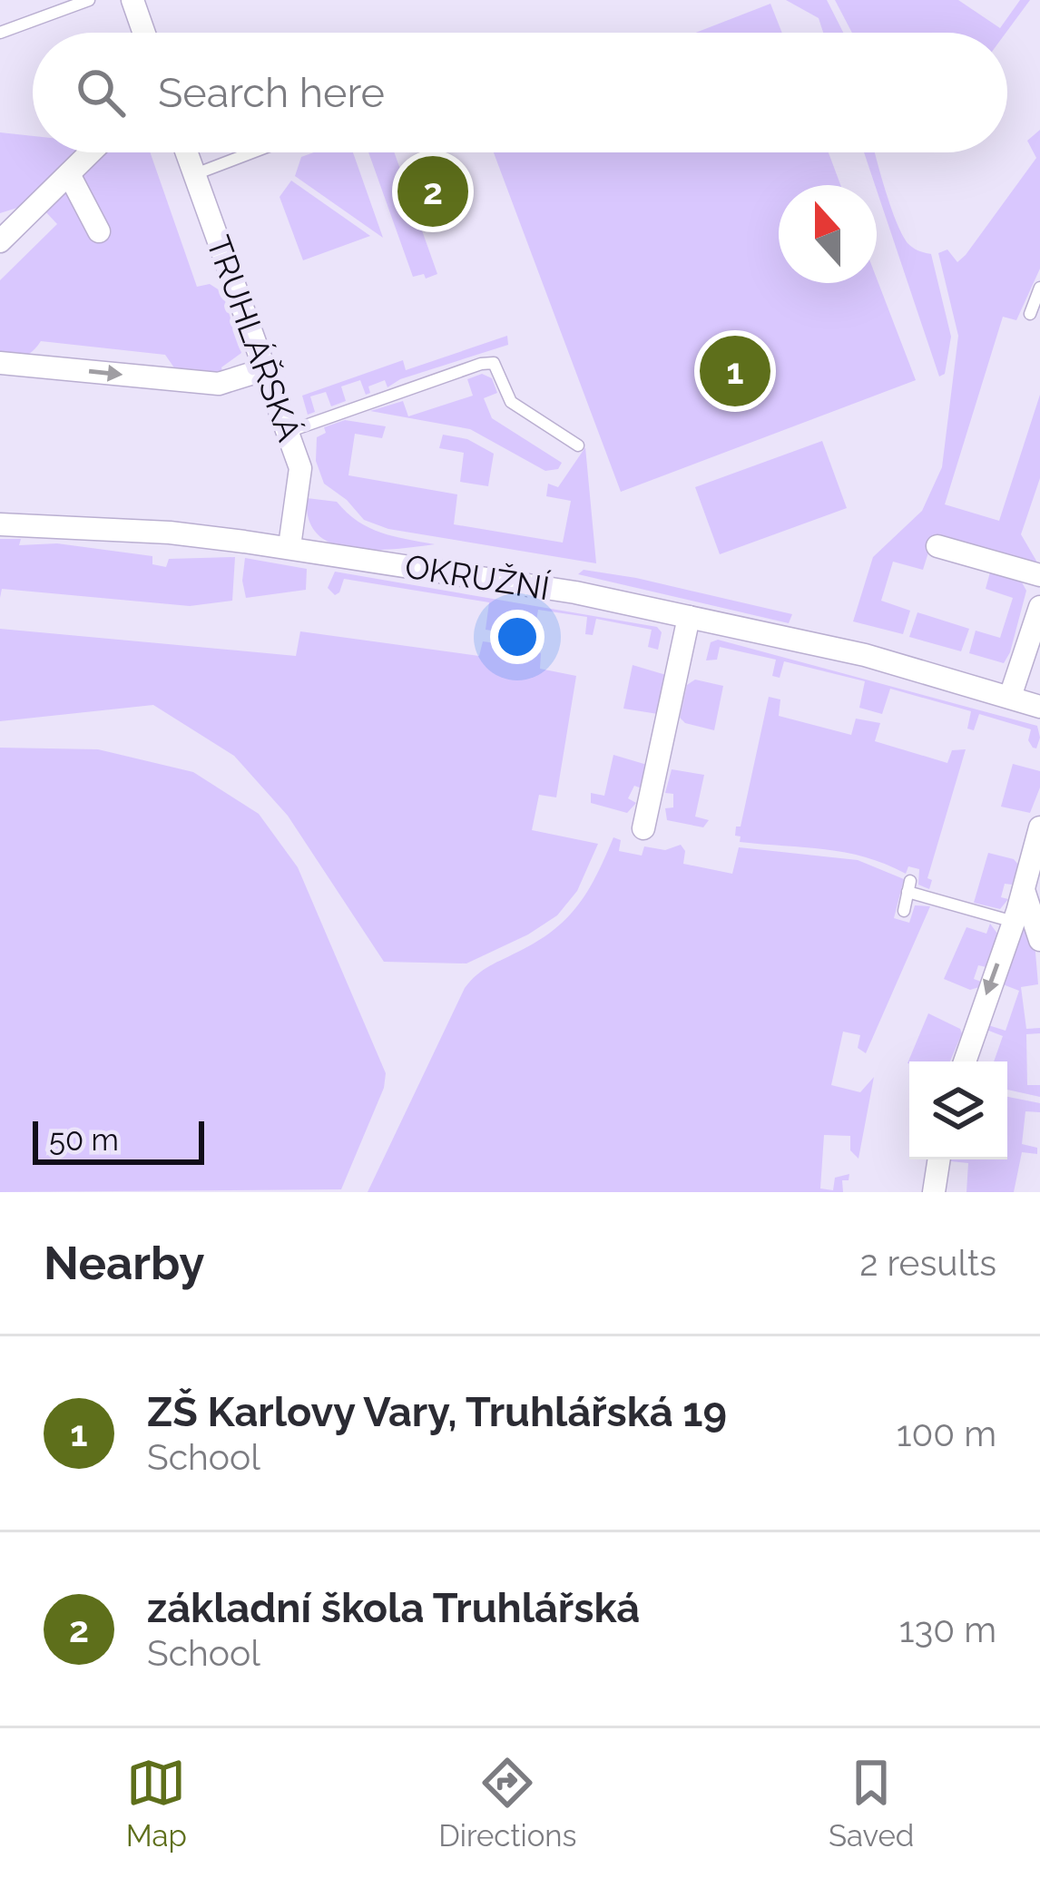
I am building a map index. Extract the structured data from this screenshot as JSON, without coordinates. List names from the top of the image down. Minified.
{"streets":{"street":["TRUHLÁŘSKÁ","OKRUŽNÍ"]},"crossings":[["TRUHLÁŘSKÁ","OKRUŽNÍ"]],"scale_bar":"50 m","north":"top","page":{"search":"Search here","pins":["2","1"],"scale":"50 m","heading":["Nearby","2 results"],"list":[{"mark":"1","name":"ZŠ Karlovy Vary, Truhlářská 19","note":"School","value":"100 m"},{"mark":"2","name":"základní škola Truhlářská","note":"School","value":"130 m"}],"nav":["Map","Directions","Saved"]}}
